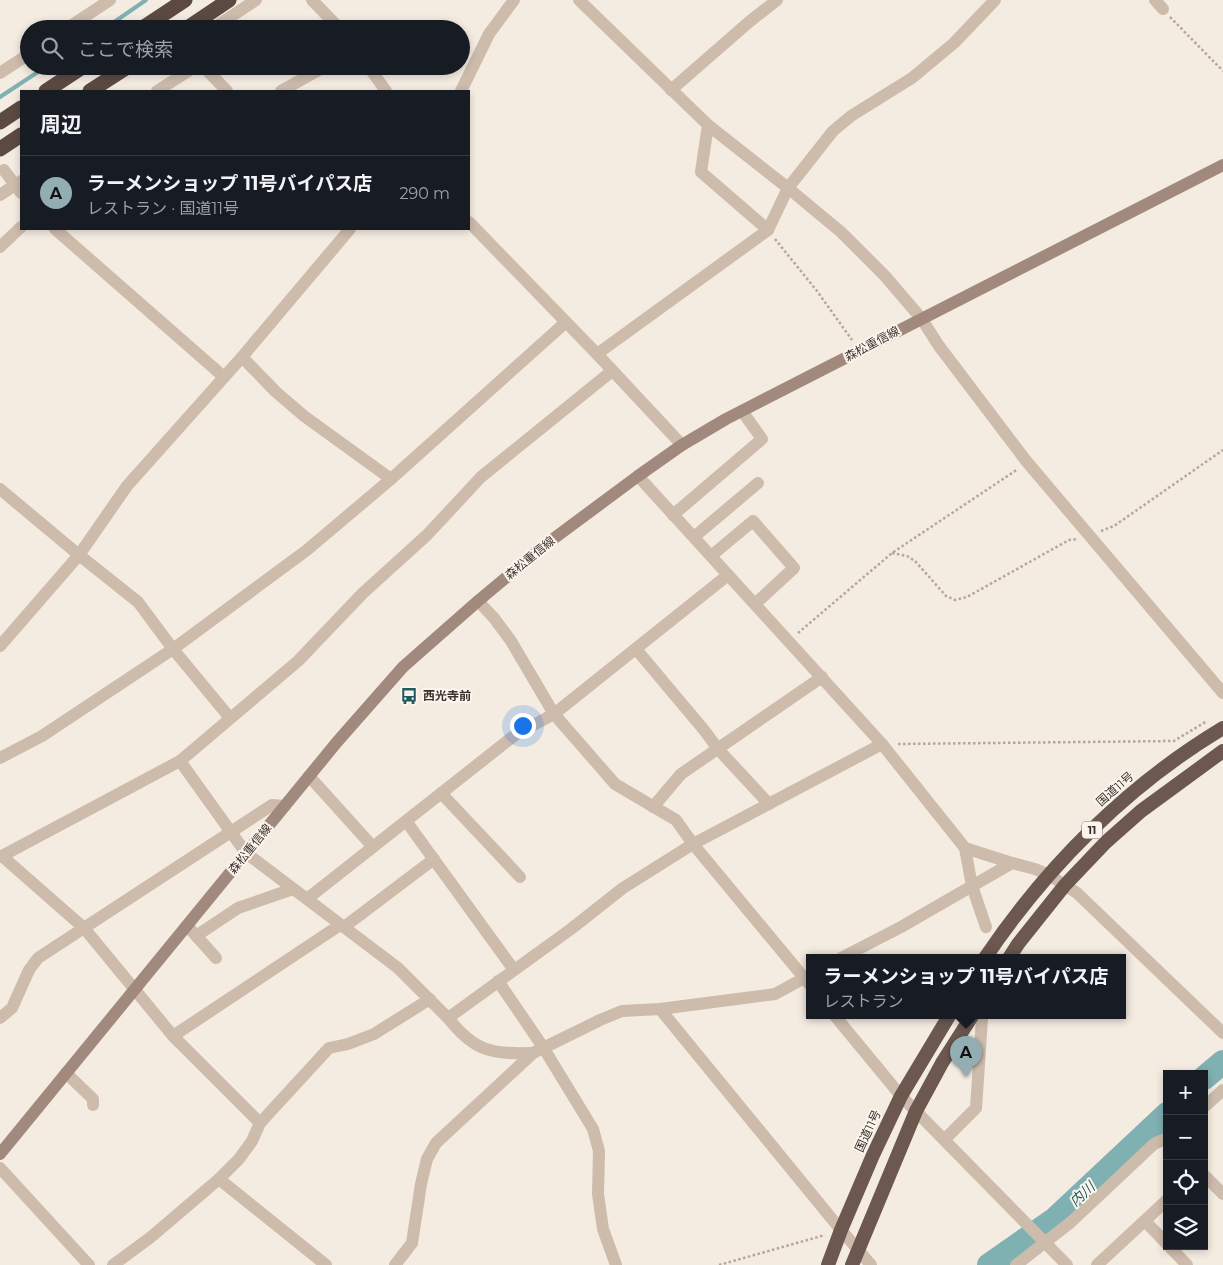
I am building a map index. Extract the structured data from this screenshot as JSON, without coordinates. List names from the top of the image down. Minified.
{"streets":{"highway":["国道11号","11"],"main road":["森松重信線"]},"water":["内川"],"places":{"bus stop":["西光寺前"]},"page":{"search":"ここで検索","heading":"周辺","list":[{"mark":"A","name":"ラーメンショップ 11号バイパス店","note":"レストラン · 国道11号","value":"290 m"}],"popup":["ラーメンショップ 11号バイパス店","レストラン"],"pins":"A","map_buttons":["+","−"]}}
